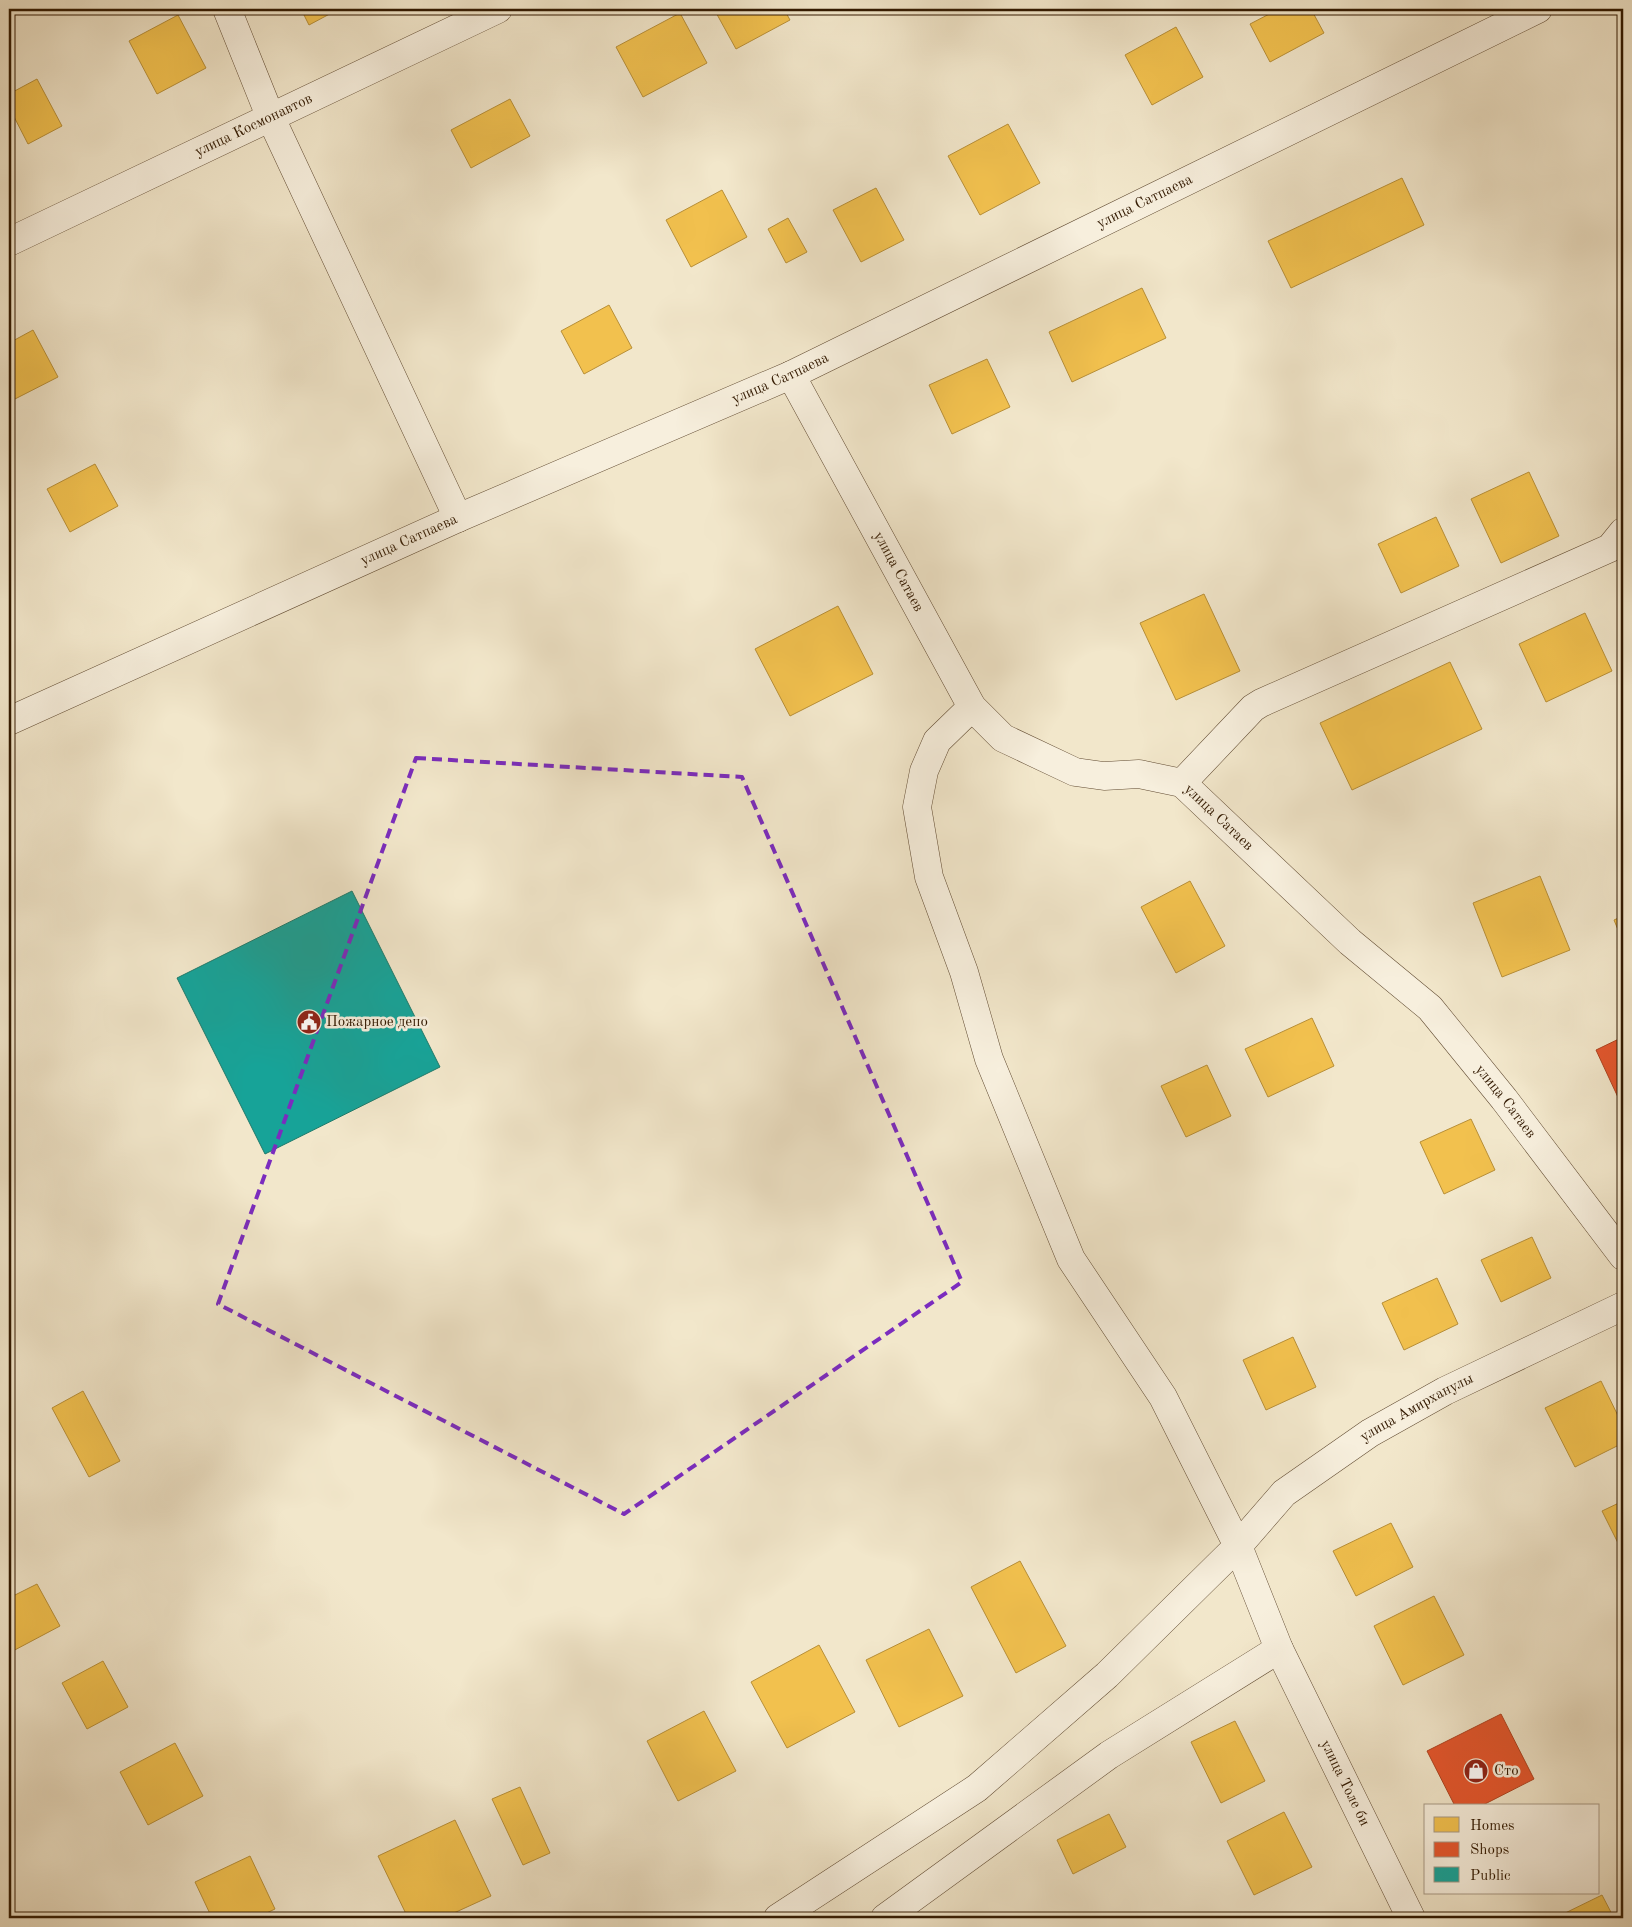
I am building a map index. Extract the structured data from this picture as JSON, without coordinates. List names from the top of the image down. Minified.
{"streets":{"street":["улица Космонавтов","улица Сатпаева","улица Сатаев","улица Амирханулы","улица Толе би"]},"crossings":[["улица Сатпаева","улица Сатаев"],["улица Сатаев","улица Толе би"],["улица Амирханулы","улица Толе би"]],"places":{"public building":["Пожарное депо"],"shop":["Сто"]},"legend":["Homes","Shops","Public"]}
